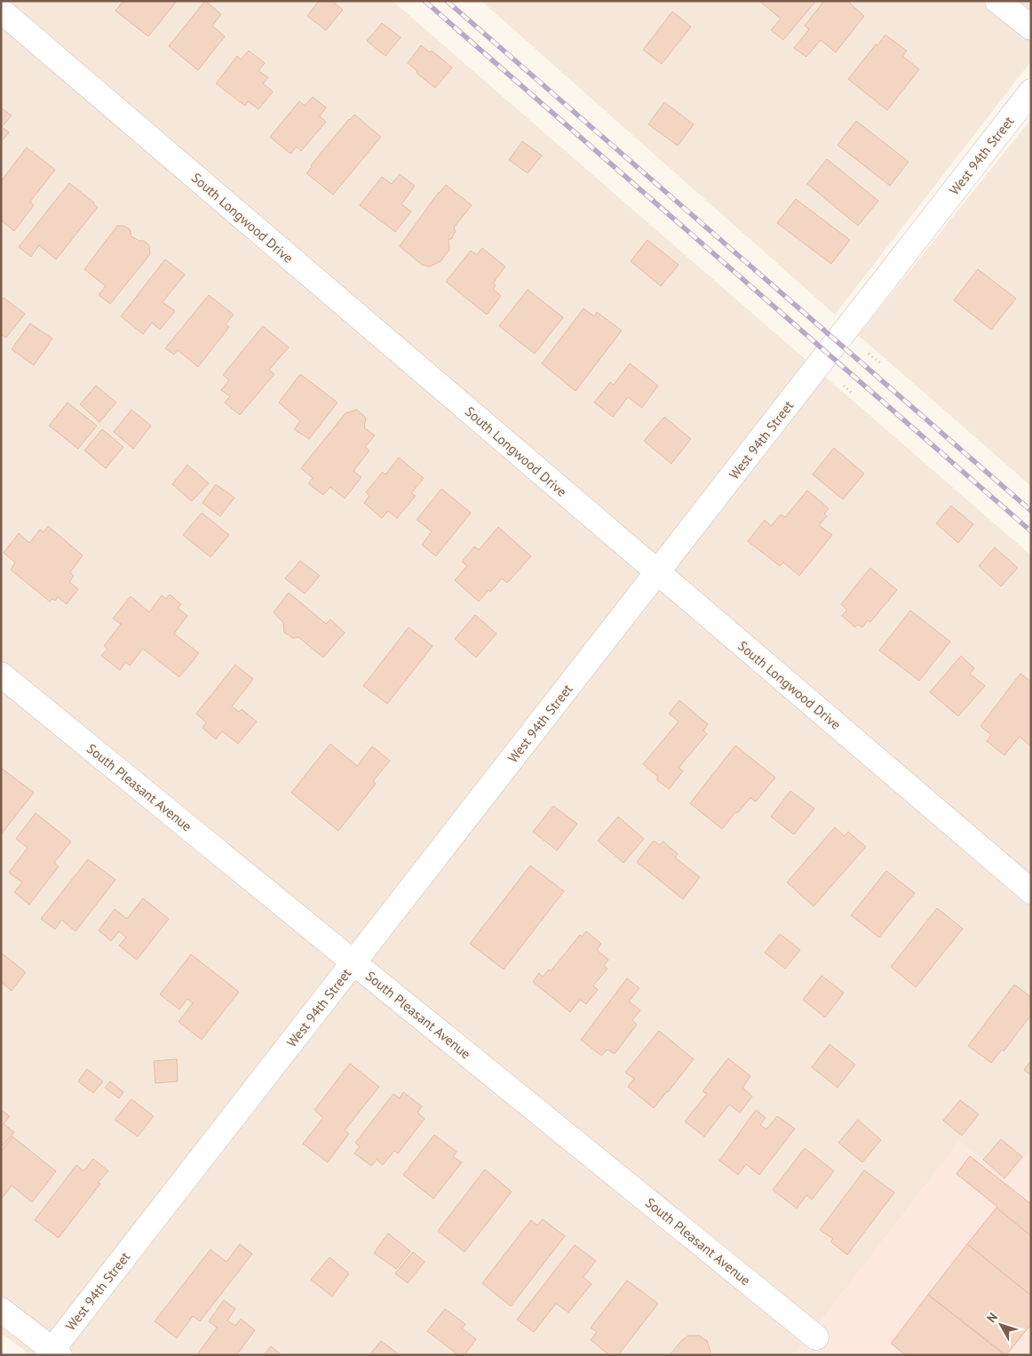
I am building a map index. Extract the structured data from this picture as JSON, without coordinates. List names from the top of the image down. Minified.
{"streets":{"street":["West 94th Street","South Longwood Drive","South Pleasant Avenue"]},"crossings":[["West 94th Street","South Longwood Drive"],["West 94th Street","South Pleasant Avenue"]],"north":"top left"}
